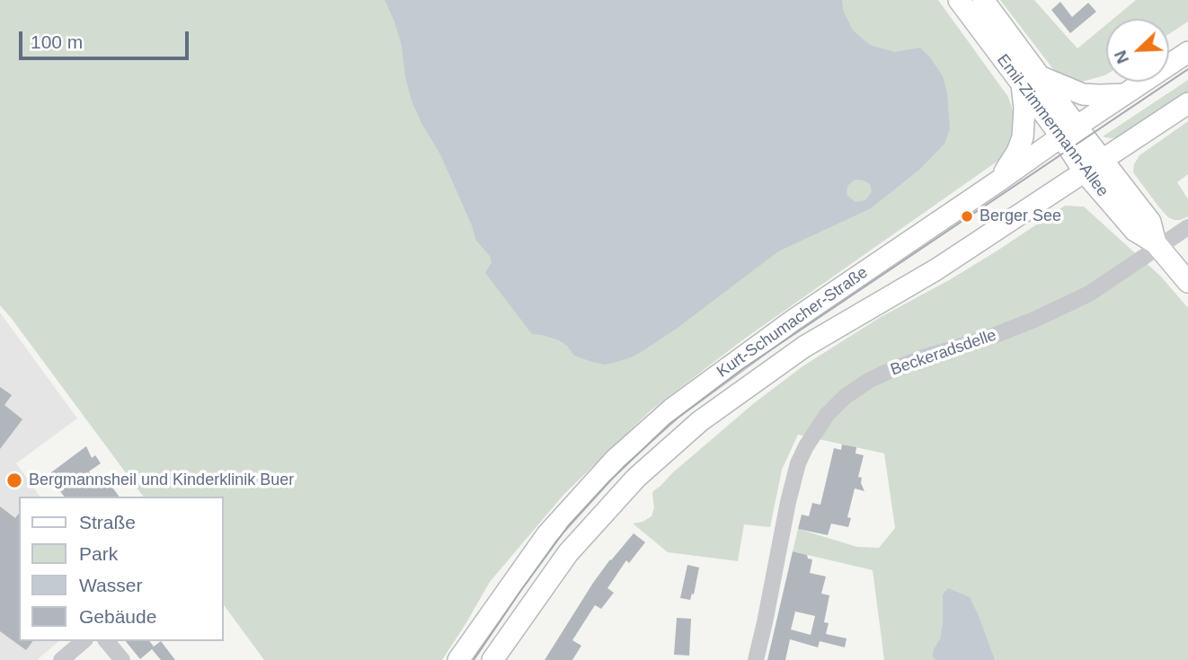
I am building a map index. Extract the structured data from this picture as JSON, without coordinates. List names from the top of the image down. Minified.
{"streets":{"main road":["Emil-Zimmermann-Allee","Kurt-Schumacher-Straße"],"street":["Beckeradsdelle"]},"crossings":[["Emil-Zimmermann-Allee","Kurt-Schumacher-Straße"],["Emil-Zimmermann-Allee","Beckeradsdelle"]],"places":["Berger See","Bergmannsheil und Kinderklinik Buer"],"legend":["Straße","Park","Wasser","Gebäude"],"scale_bar":"100 m","north":"bottom left"}
